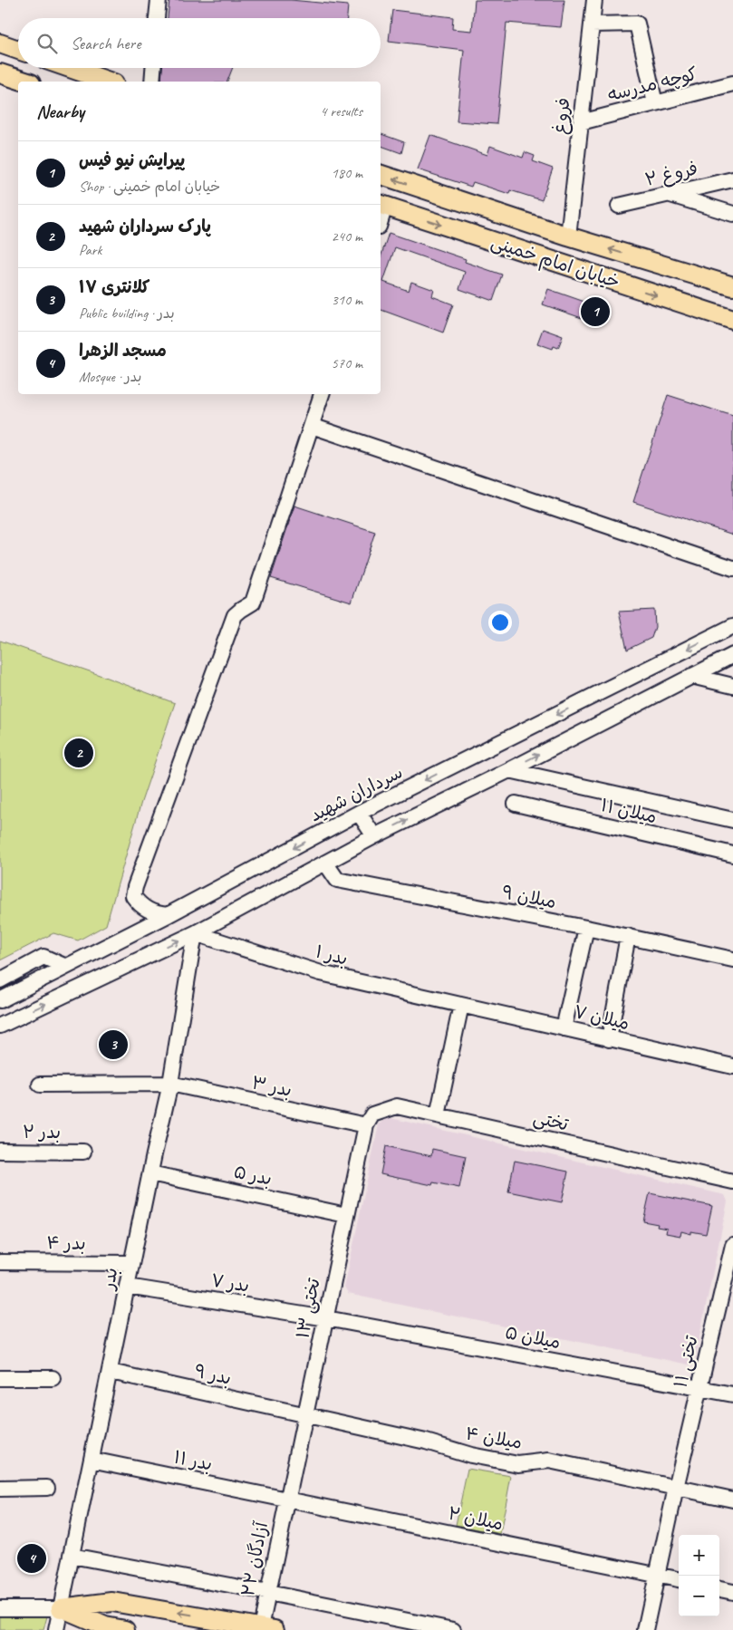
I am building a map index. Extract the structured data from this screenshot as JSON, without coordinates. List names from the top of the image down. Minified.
{"streets":{"main road":["خیابان امام خمینی"],"street":["کوچه مدرسه","فروغ","فروغ ۲","سرداران شهید","میلان ۱۱","میلان ۹","بدر ۱","میلان ۷","بدر ۳","تختی","بدر ۲","بدر ۵","بدر ۴","بدر","بدر ۷","تختی ۱۳","میلان ۵","تختی ۱۱","بدر ۹","میلان ۴","بدر ۱۱","میلان ۲","آزادگان ۲۲"]},"crossings":[["کوچه مدرسه","فروغ"],["فروغ","خیابان امام خمینی"],["بدر ۱","میلان ۷"],["بدر ۱","بدر"],["بدر ۳","تختی"],["بدر ۳","بدر"],["بدر ۳","تختی ۱۳"],["تختی","تختی ۱۳"],["بدر ۵","بدر"],["بدر ۵","تختی ۱۳"],["بدر ۴","بدر"],["بدر","بدر ۷"],["بدر","بدر ۹"],["بدر","بدر ۱۱"],["بدر ۷","تختی ۱۳"],["بدر ۷","میلان ۵"],["تختی ۱۳","میلان ۵"],["تختی ۱۳","بدر ۹"],["تختی ۱۳","میلان ۴"],["تختی ۱۳","بدر ۱۱"],["تختی ۱۳","میلان ۲"],["تختی ۱۳","آزادگان ۲۲"],["میلان ۵","تختی ۱۱"],["تختی ۱۱","میلان ۴"],["تختی ۱۱","میلان ۲"],["بدر ۹","میلان ۴"],["بدر ۱۱","میلان ۲"],["بدر ۱۱","آزادگان ۲۲"],["میلان ۲","آزادگان ۲۲"]],"page":{"search":"Search here","heading":["Nearby","4 results"],"list":[{"mark":"1","name":"پیرایش نیو فیس","note":"Shop · خیابان امام خمینی","value":"180 m"},{"mark":"2","name":"پارک سرداران شهید","note":"Park","value":"240 m"},{"mark":"3","name":"کلانتری ۱۷","note":"Public building · بدر","value":"310 m"},{"mark":"4","name":"مسجد الزهرا","note":"Mosque · بدر","value":"570 m"}],"pins":["1","2","3","4"],"map_buttons":["+","−"]}}
